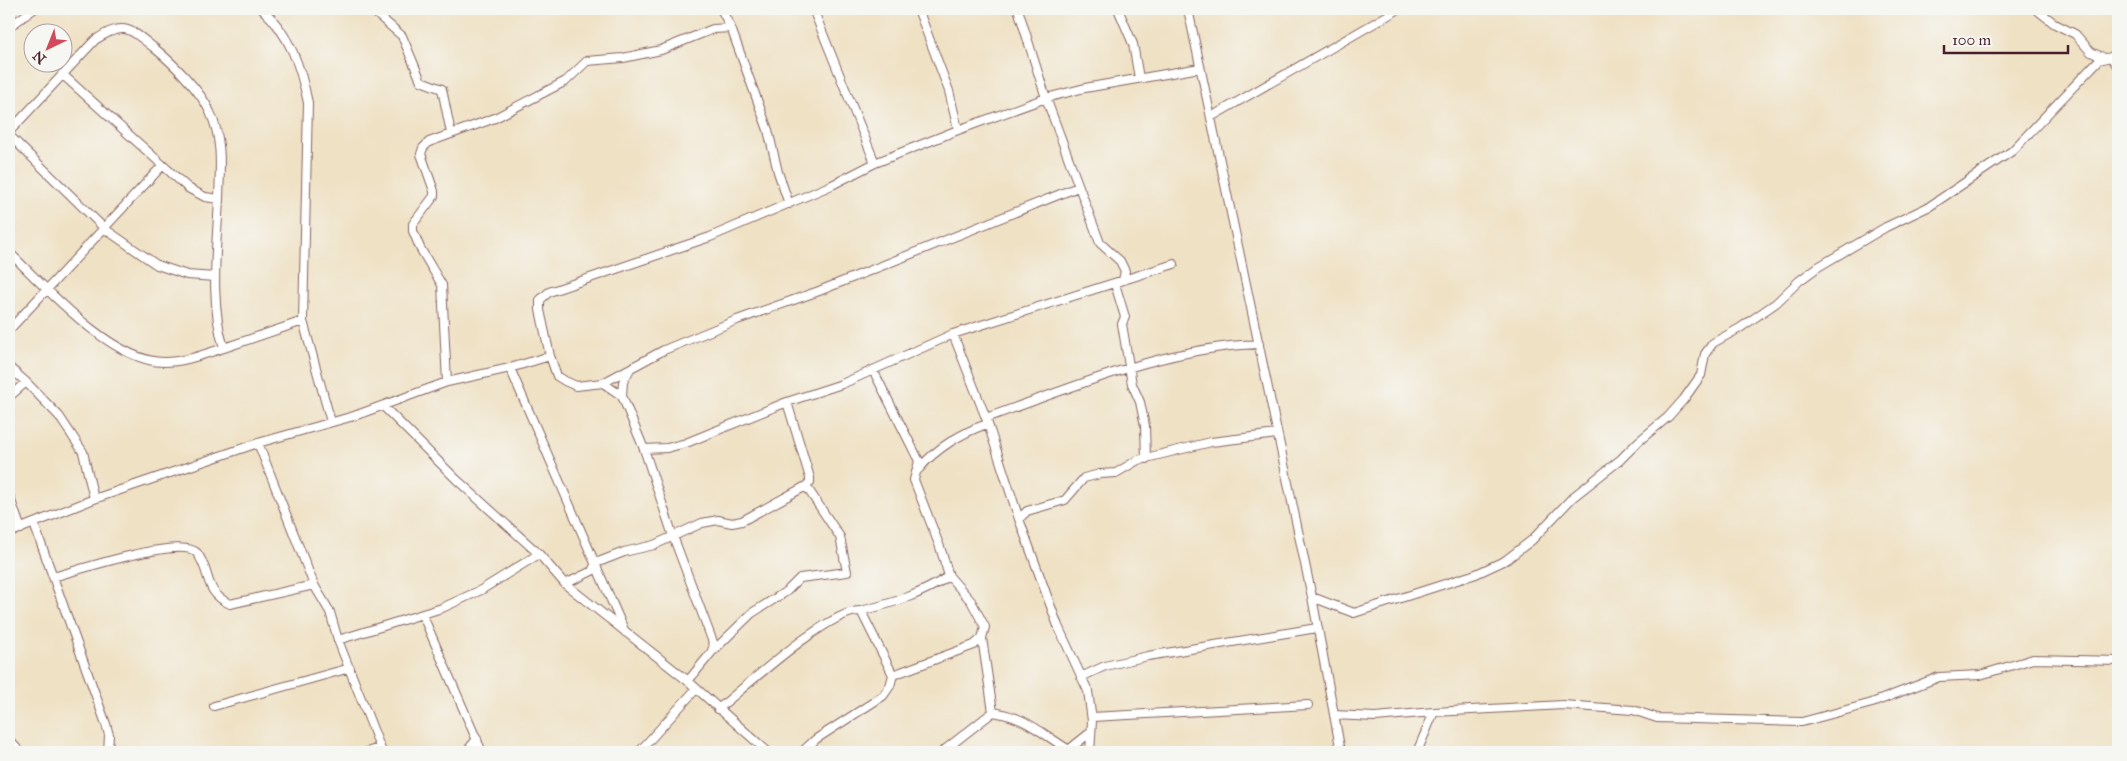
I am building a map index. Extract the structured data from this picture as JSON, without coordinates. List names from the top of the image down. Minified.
{"scale_bar":"100 m","north":"bottom left"}
